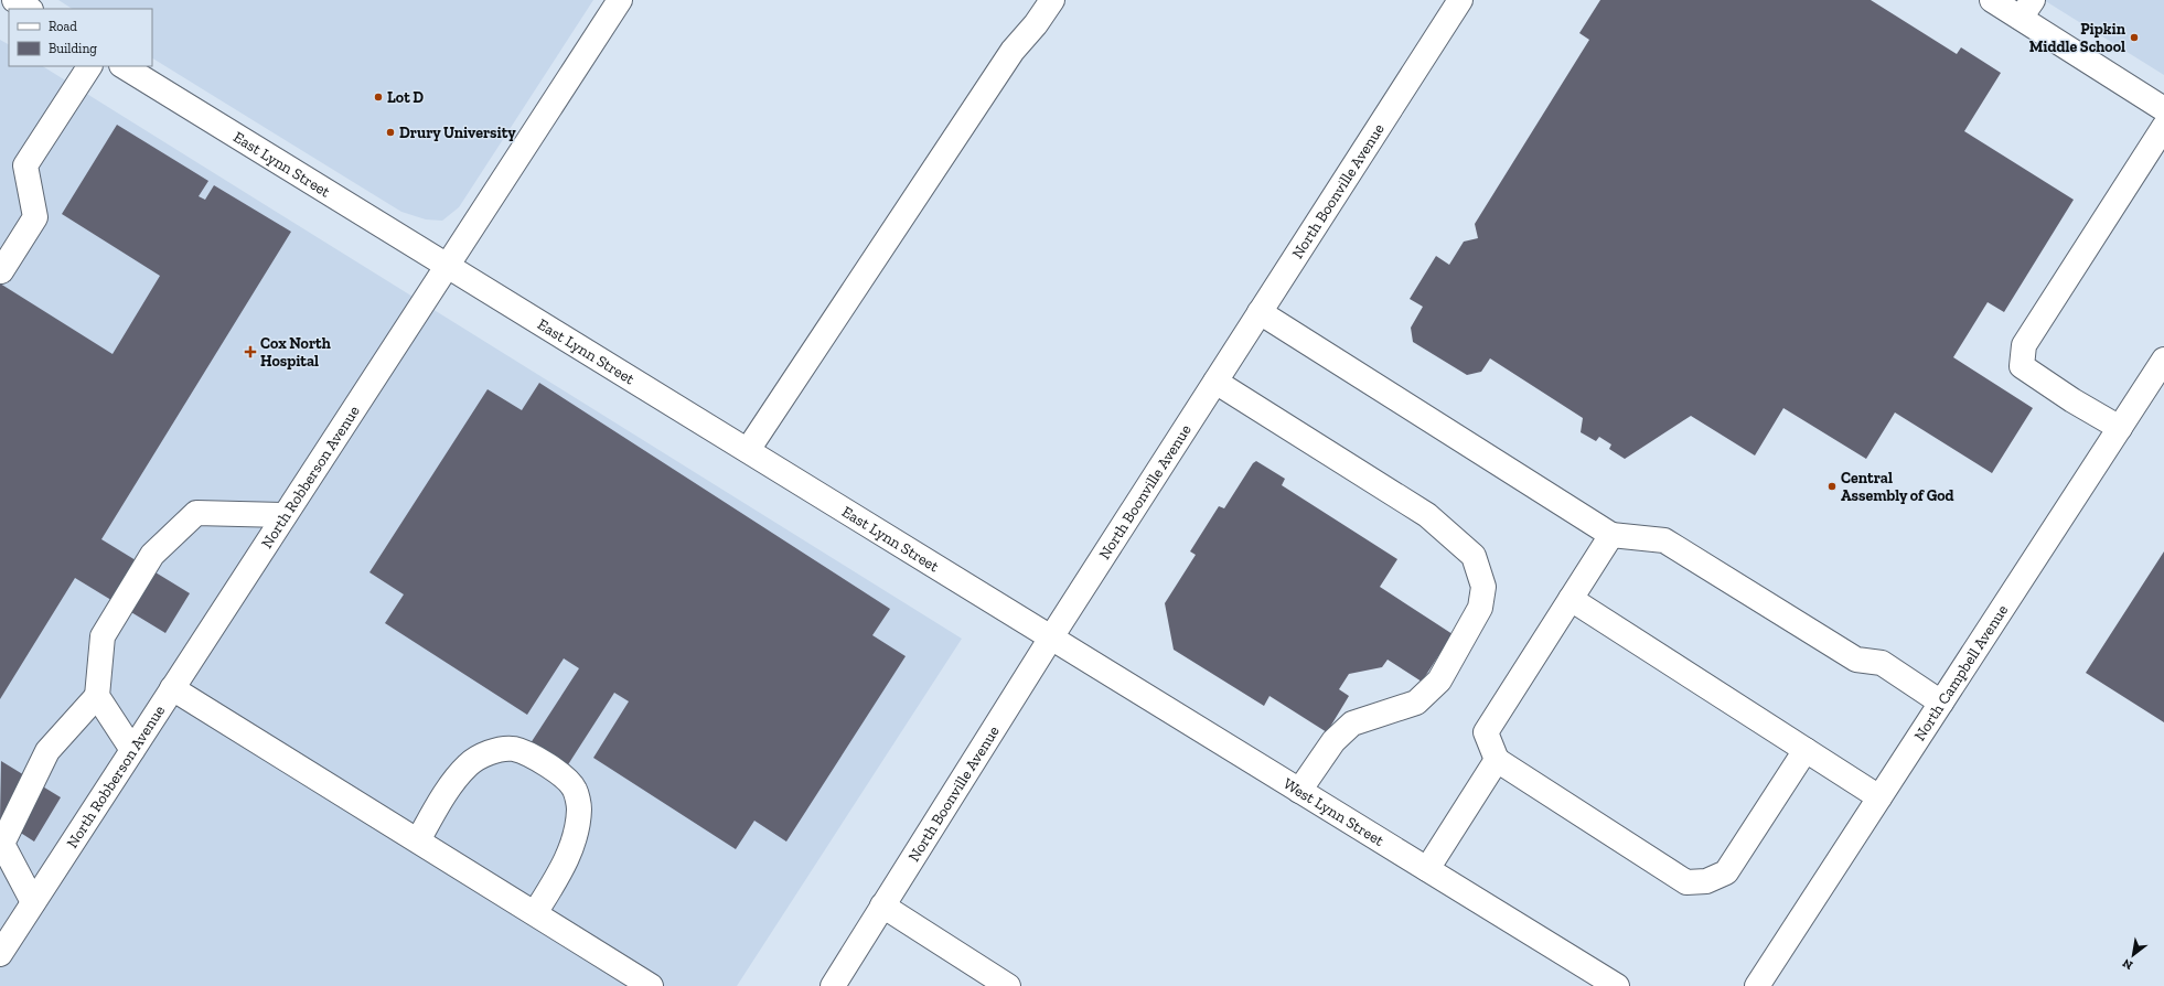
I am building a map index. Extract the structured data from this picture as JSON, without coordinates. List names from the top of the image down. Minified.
{"streets":{"street":["East Lynn Street","North Boonville Avenue","North Robberson Avenue","North Campbell Avenue","West Lynn Street"]},"crossings":[["East Lynn Street","North Boonville Avenue"],["East Lynn Street","North Robberson Avenue"],["East Lynn Street","West Lynn Street"],["North Boonville Avenue","West Lynn Street"]],"places":{"other":["Pipkin Middle School","Lot D","Drury University","Central Assembly of God"],"health":["Cox North Hospital"]},"legend":["Road","Building"],"north":"bottom left"}
